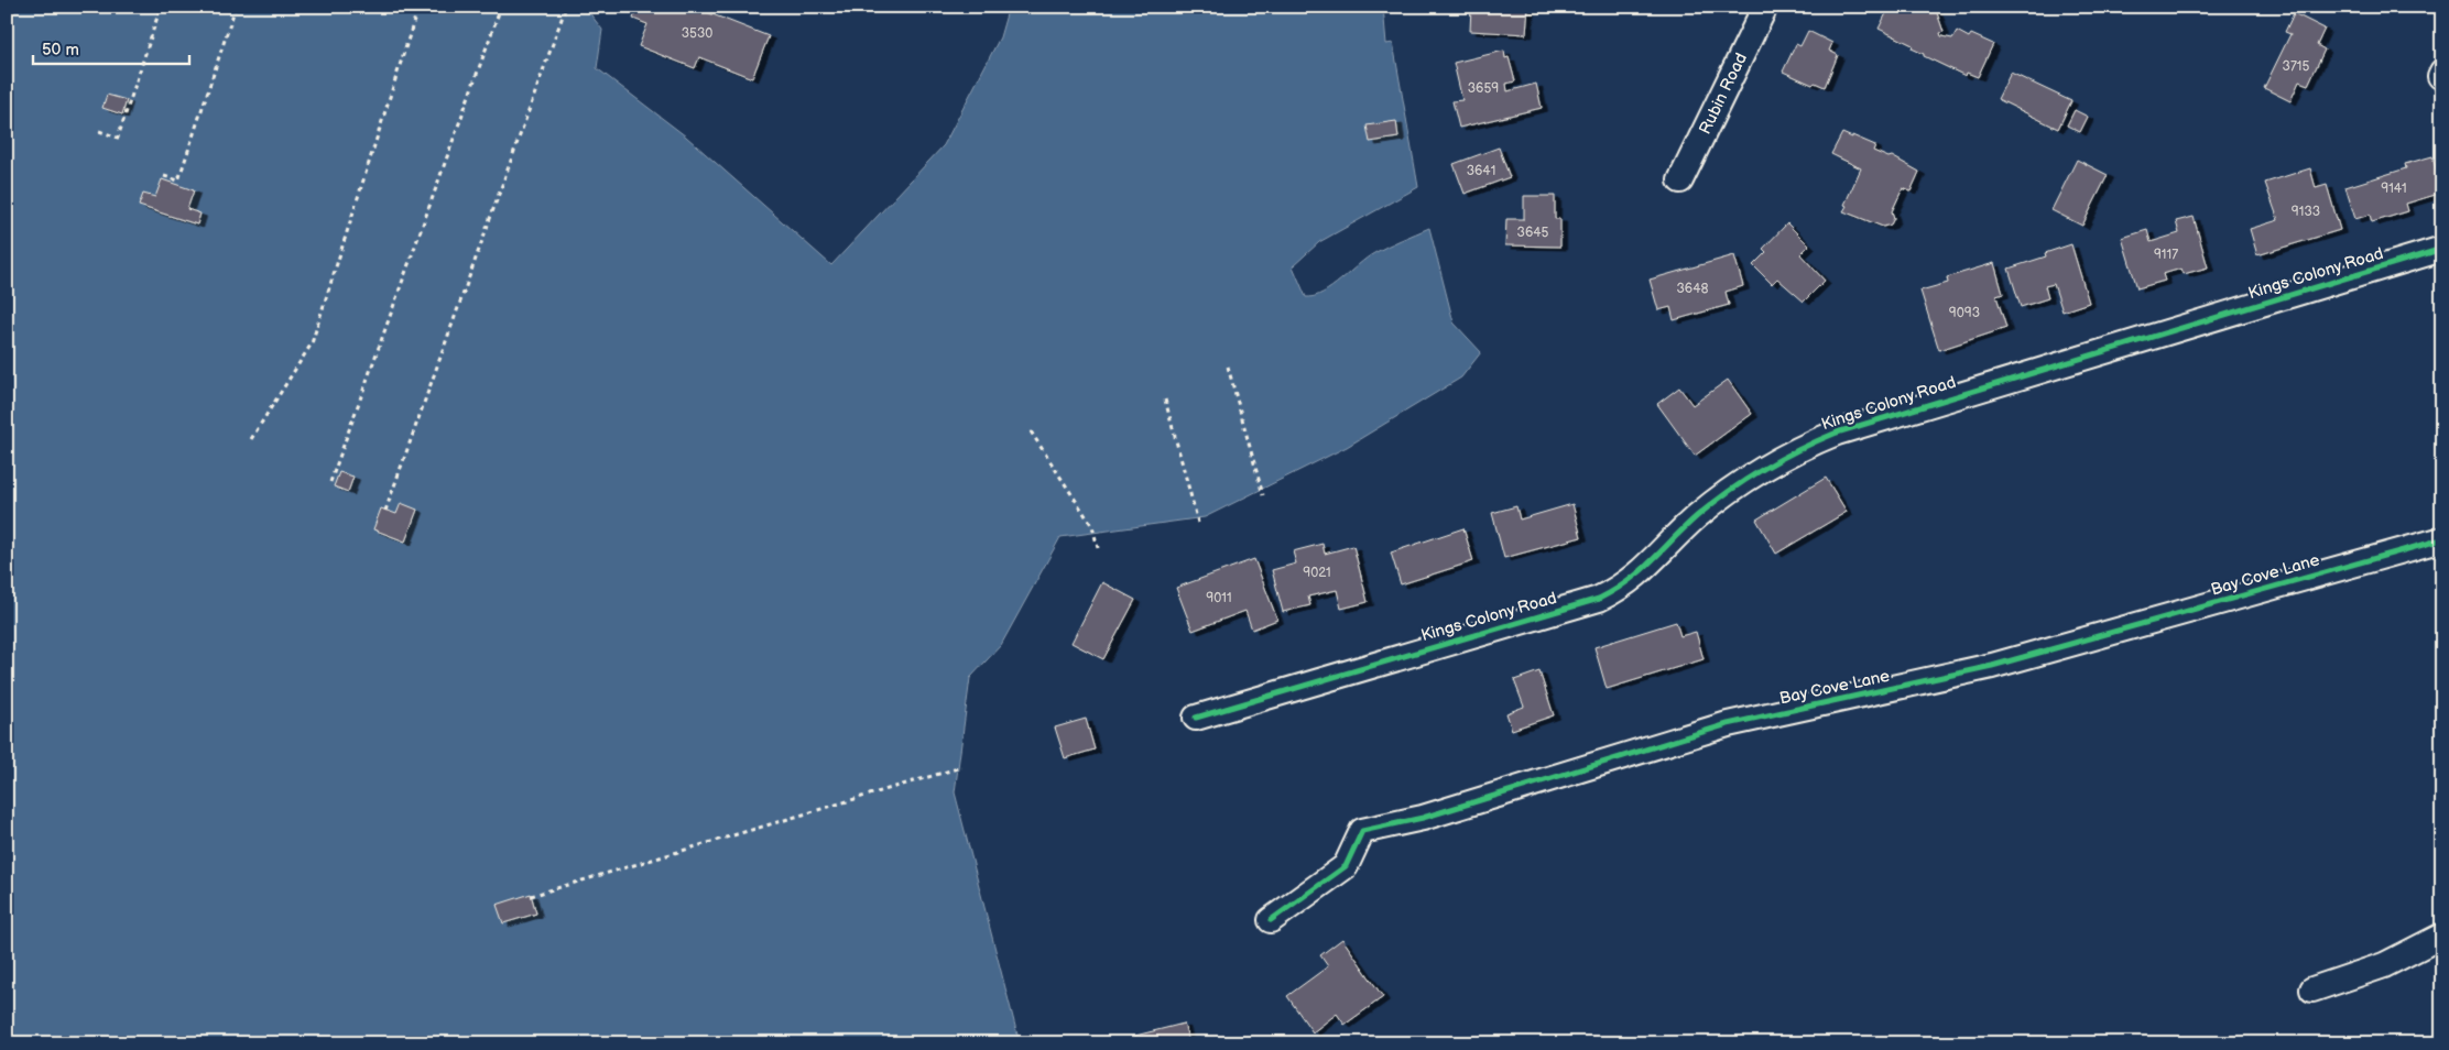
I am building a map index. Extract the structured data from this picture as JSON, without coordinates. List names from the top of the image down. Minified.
{"streets":{"street":["Rubin Road","Kings Colony Road","Bay Cove Lane"]},"house_numbers":["3530","3715","3659","3641","9141","9133","3645","9117","3648","9093","9021","9011"],"scale_bar":"50 m"}
